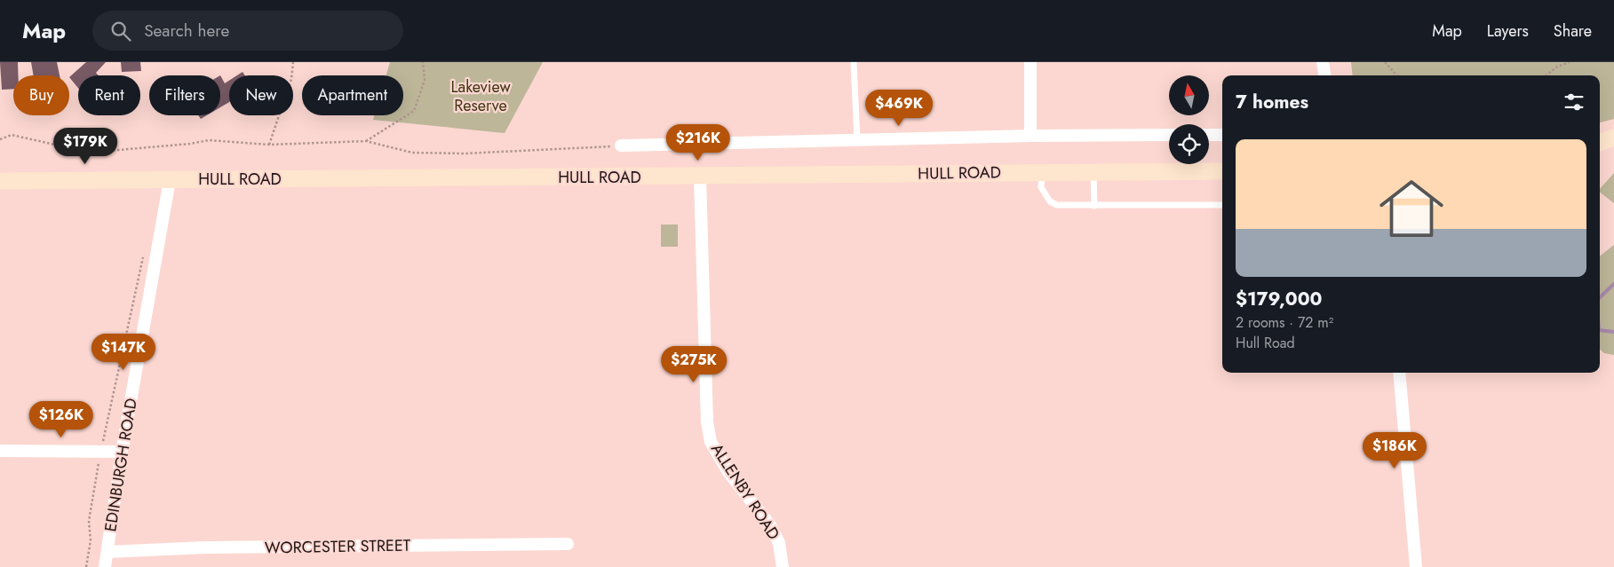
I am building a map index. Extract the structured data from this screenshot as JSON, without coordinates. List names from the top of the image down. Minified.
{"streets":{"main road":["HULL ROAD"],"street":["EDINBURGH ROAD","ALLENBY ROAD","WORCESTER STREET"]},"crossings":[["HULL ROAD","EDINBURGH ROAD"],["HULL ROAD","ALLENBY ROAD"],["EDINBURGH ROAD","WORCESTER STREET"]],"parks":["Lakeview Reserve"],"north":"top","page":{"header":"Map","search":"Search here","nav":["Map","Layers","Share"],"chip":["Buy","Rent","Filters","New","Apartment"],"heading":"7 homes","price":["$469K","$216K","$179K","$147K","$275K","$126K","$186K"],"list":[{"name":"$179,000","note":"2 rooms · 72 m² · Hull Road"}]}}
